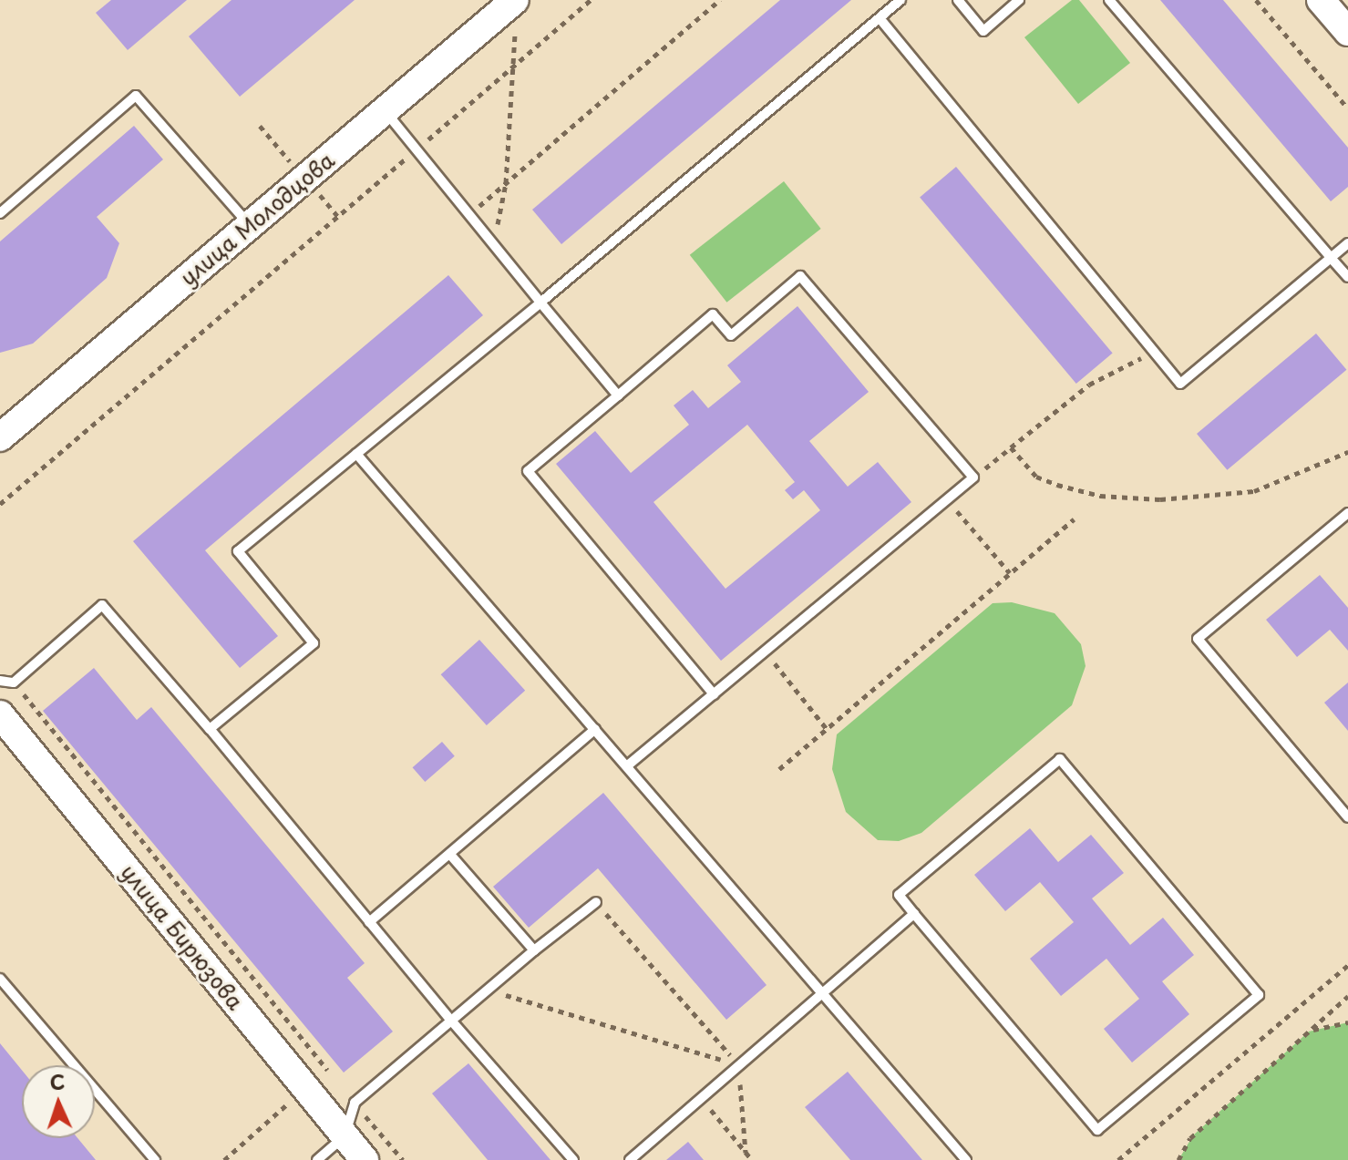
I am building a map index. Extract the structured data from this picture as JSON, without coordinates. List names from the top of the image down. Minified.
{"streets":{"street":["улица Молодцова","улица Бирюзова"]},"north":"top"}
